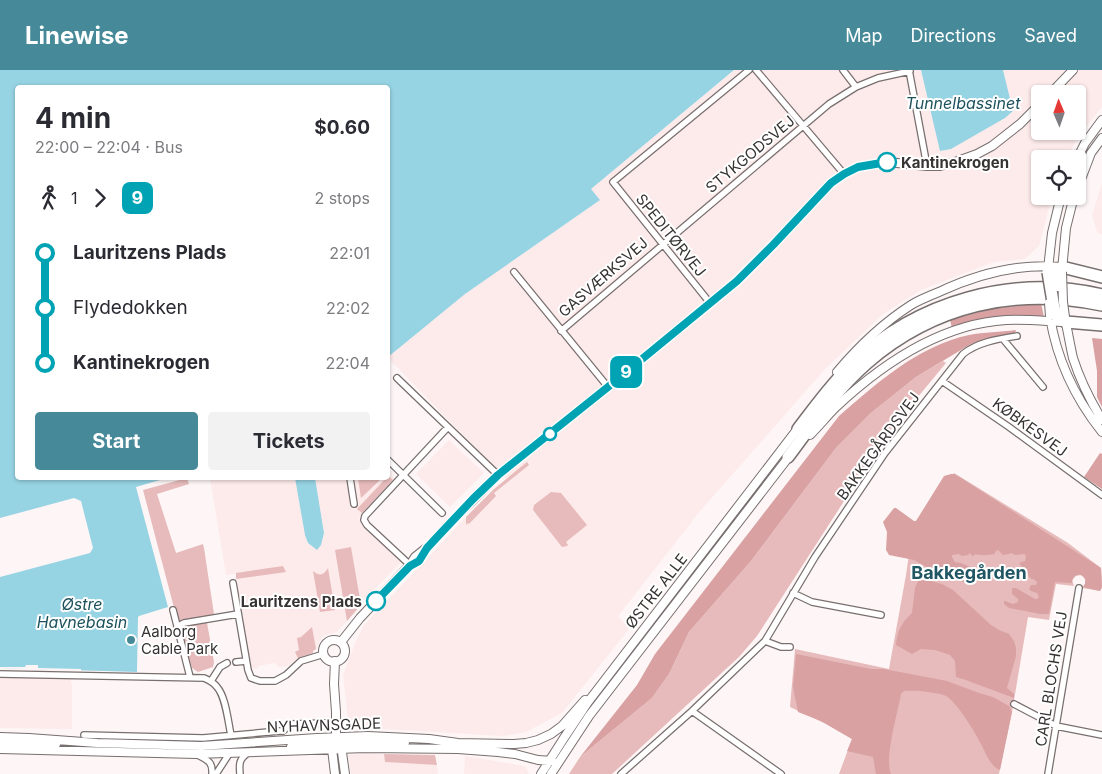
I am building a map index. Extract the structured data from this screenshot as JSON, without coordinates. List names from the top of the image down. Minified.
{"streets":{"street":["STYKGODSVEJ","SPEDITØRVEJ","GASVÆRKSVEJ","KØBKESVEJ","BAKKEGÅRDSVEJ","ØSTRE ALLE","CARL BLOCHS VEJ","NYHAVNSGADE"]},"crossings":[["STYKGODSVEJ","SPEDITØRVEJ"],["STYKGODSVEJ","GASVÆRKSVEJ"],["SPEDITØRVEJ","GASVÆRKSVEJ"],["KØBKESVEJ","BAKKEGÅRDSVEJ"],["ØSTRE ALLE","NYHAVNSGADE"]],"districts":["Bakkegården"],"water":["Tunnelbassinet","Østre Havnebasin"],"places":["Kantinekrogen","Lauritzens Plads","Aalborg Cable Park"],"lines":["bus line 9"],"north":"top","page":{"header":"Linewise","nav":["Map","Directions","Saved"],"on_map":"9","heading":["4 min","22:00 – 22:04 · Bus","$0.60"],"legs":["1","9","2 stops"],"list":[{"name":"Lauritzens Plads","value":"22:01"},{"name":"Flydedokken","value":"22:02"},{"name":"Kantinekrogen","value":"22:04"}],"buttons":["Start","Tickets"]}}
